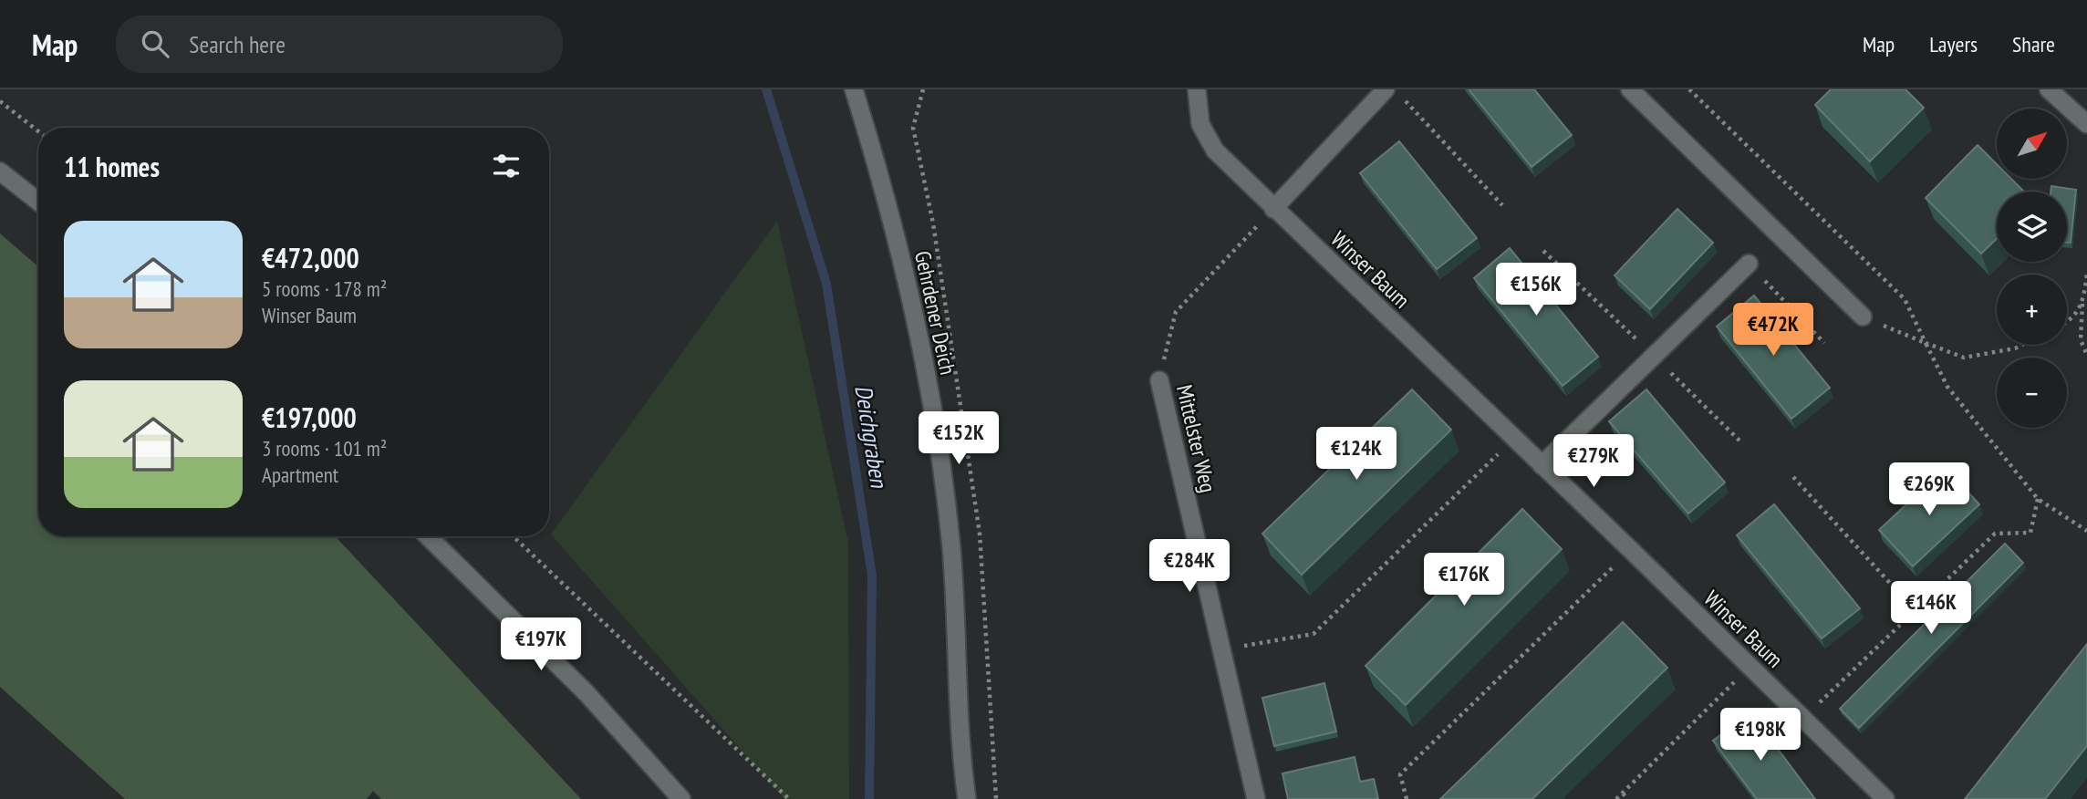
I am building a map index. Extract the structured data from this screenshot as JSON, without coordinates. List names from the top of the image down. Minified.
{"streets":{"street":["Winser Baum","Gehrdener Deich","Mittelster Weg"]},"crossings":[["Winser Baum","Mittelster Weg"]],"water":["Deichgraben"],"north":"top right","page":{"header":"Map","search":"Search here","nav":["Map","Layers","Share"],"map_buttons":["+","−"],"heading":"11 homes","list":[{"name":"€472,000","note":"5 rooms · 178 m² · Winser Baum"},{"name":"€197,000","note":"3 rooms · 101 m² · Apartment"}],"price":["€156K","€472K","€152K","€124K","€279K","€269K","€284K","€176K","€146K","€197K","€198K"]}}
